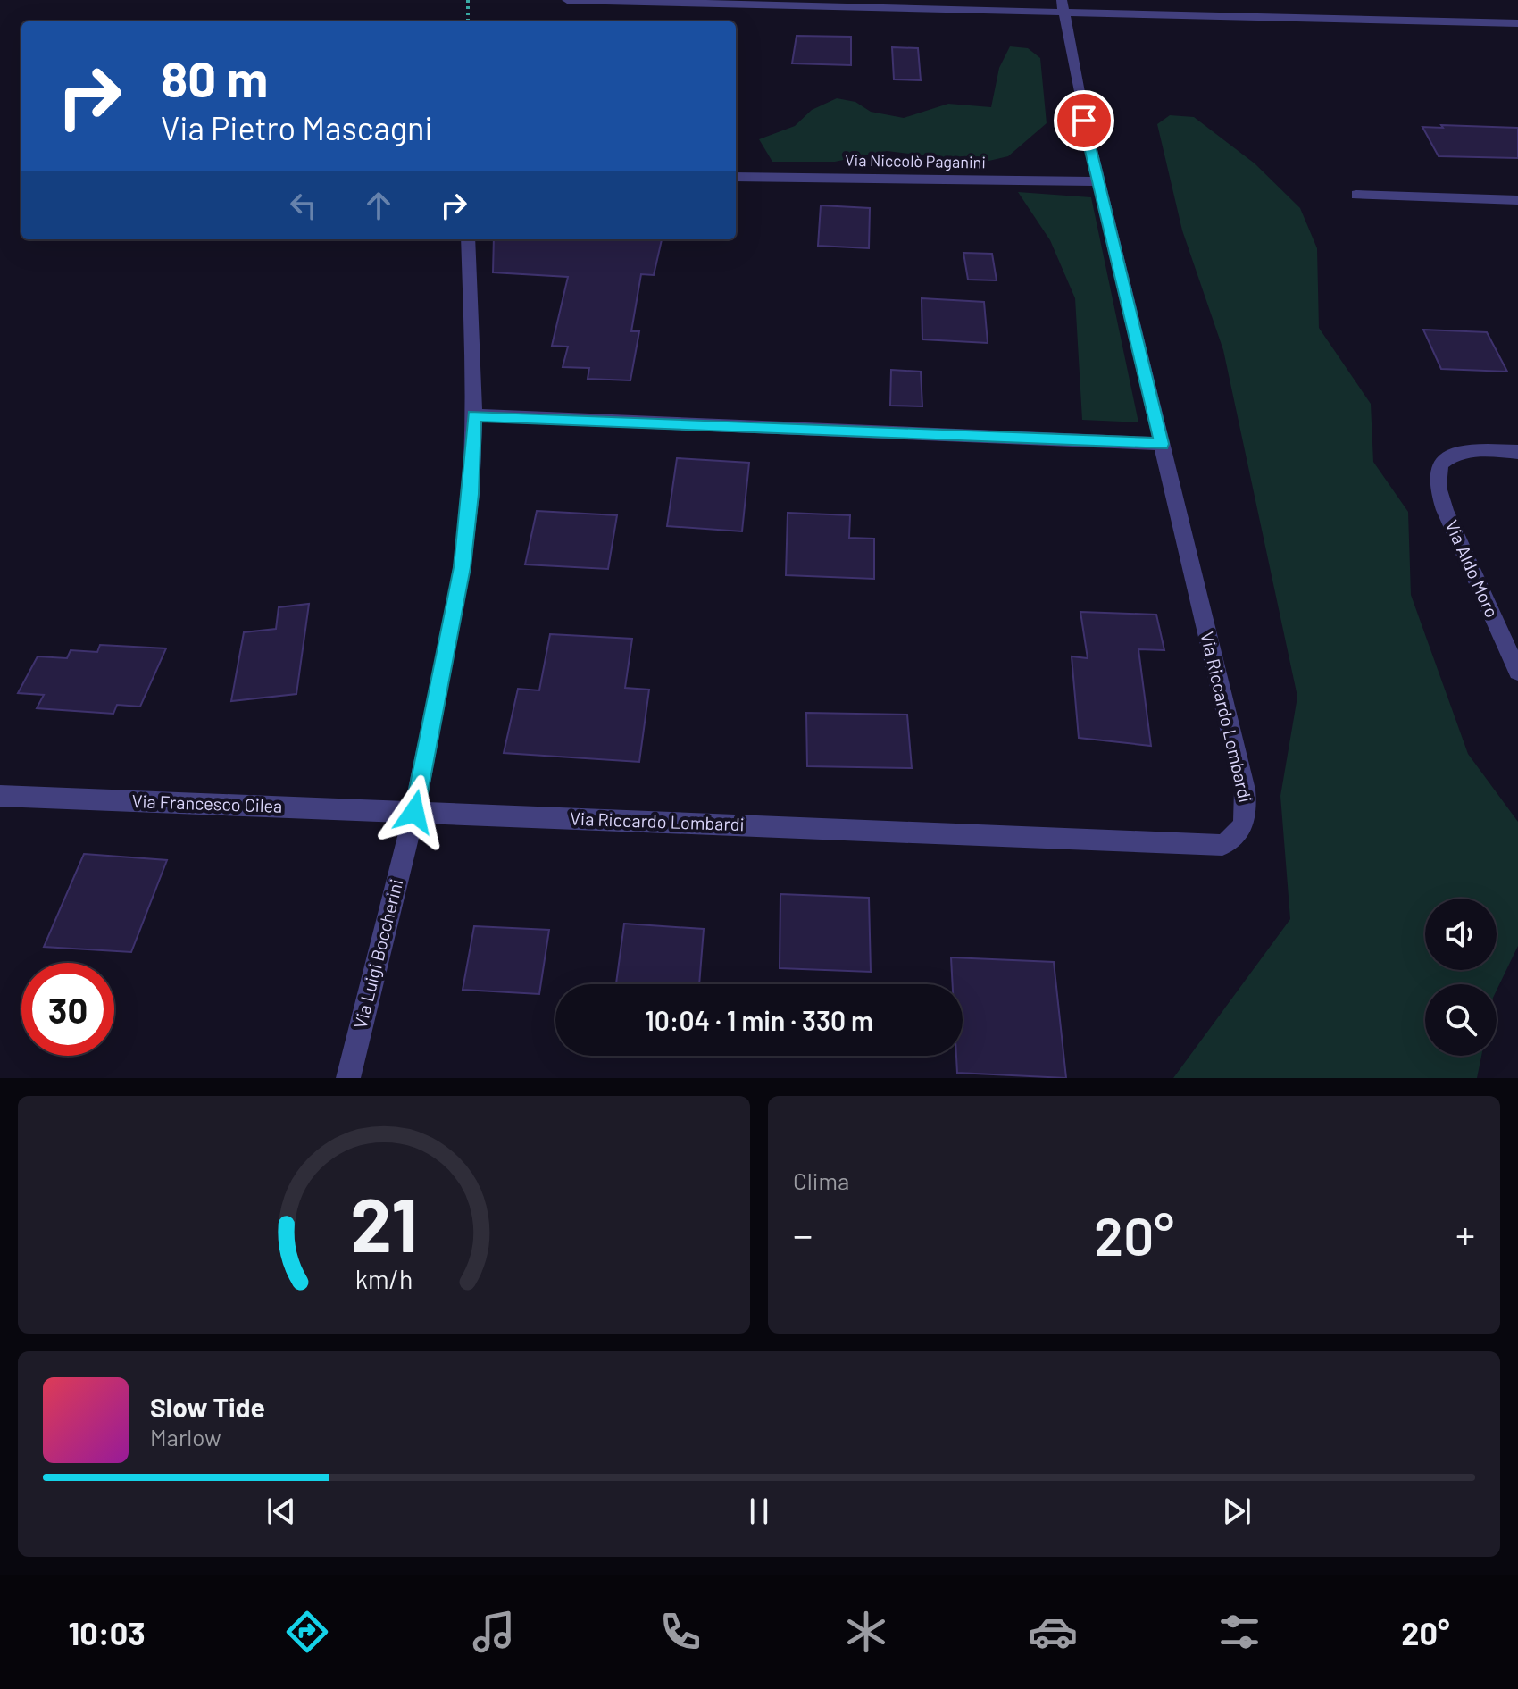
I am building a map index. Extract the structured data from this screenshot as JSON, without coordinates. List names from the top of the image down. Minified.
{"streets":{"street":["Via Niccolò Paganini","Via Aldo Moro","Via Riccardo Lombardi","Via Francesco Cilea","Via Luigi Boccherini"]},"crossings":[["Via Niccolò Paganini","Via Riccardo Lombardi"],["Via Riccardo Lombardi","Via Francesco Cilea"],["Via Riccardo Lombardi","Via Luigi Boccherini"],["Via Francesco Cilea","Via Luigi Boccherini"]],"page":{"turn":["80 m","Via Pietro Mascagni"],"limit":"30","trip":"10:04 · 1 min · 330 m","tile":"Clima","heat":["−","20°","+"],"song":["Slow Tide","Marlow"],"tabs":["10:03","20°"],"gauge":["21","km/h"]}}
